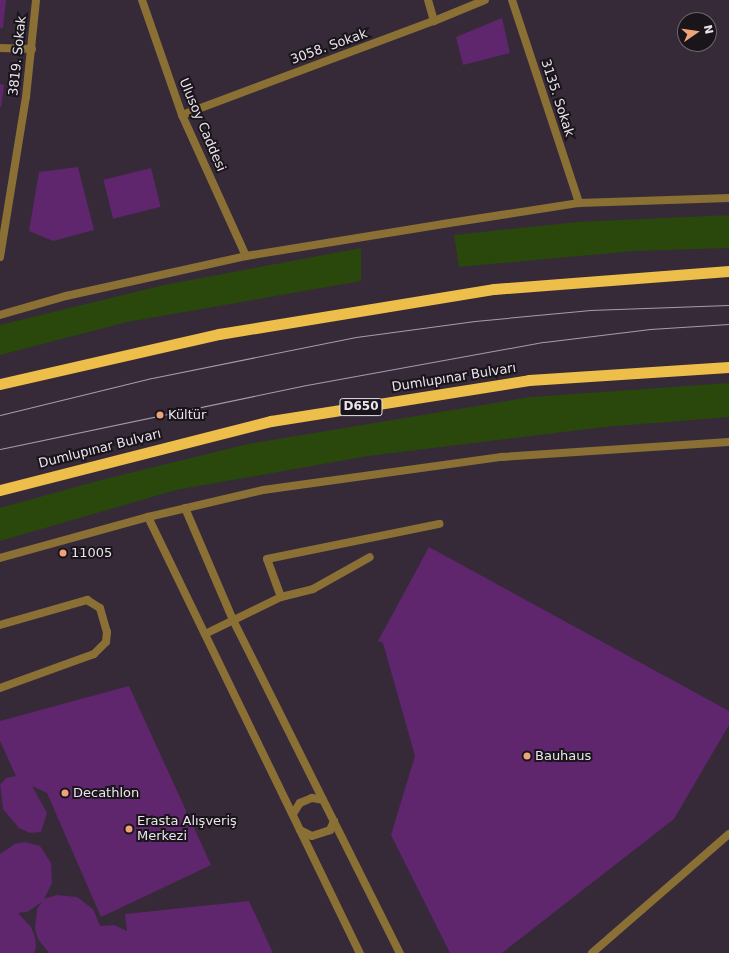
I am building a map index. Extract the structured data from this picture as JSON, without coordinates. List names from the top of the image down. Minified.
{"streets":{"highway":["Dumlupınar Bulvarı","D650"],"street":["3058. Sokak","3819. Sokak","3135. Sokak","Ulusoy Caddesi"]},"crossings":[["3058. Sokak","Ulusoy Caddesi"]],"places":["Kültür","11005","Bauhaus","Decathlon","Erasta Alışveriş Merkezi"],"north":"right"}
